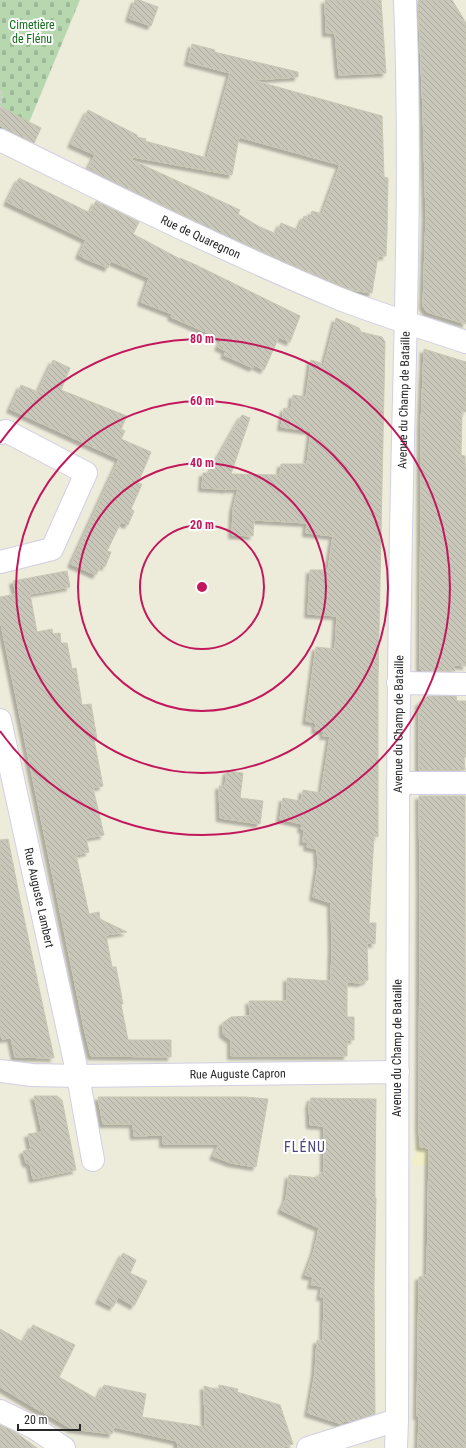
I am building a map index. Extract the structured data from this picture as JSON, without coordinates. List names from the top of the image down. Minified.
{"streets":{"street":["Rue de Quaregnon","Avenue du Champ de Bataille","Rue Auguste Lambert","Rue Auguste Capron"]},"crossings":[["Rue de Quaregnon","Avenue du Champ de Bataille"],["Avenue du Champ de Bataille","Rue Auguste Capron"],["Rue Auguste Lambert","Rue Auguste Capron"]],"districts":["FLÉNU"],"parks":["Cimetière de Flénu"],"scale_bar":"20 m","rings":["80 m","60 m","40 m","20 m"]}
